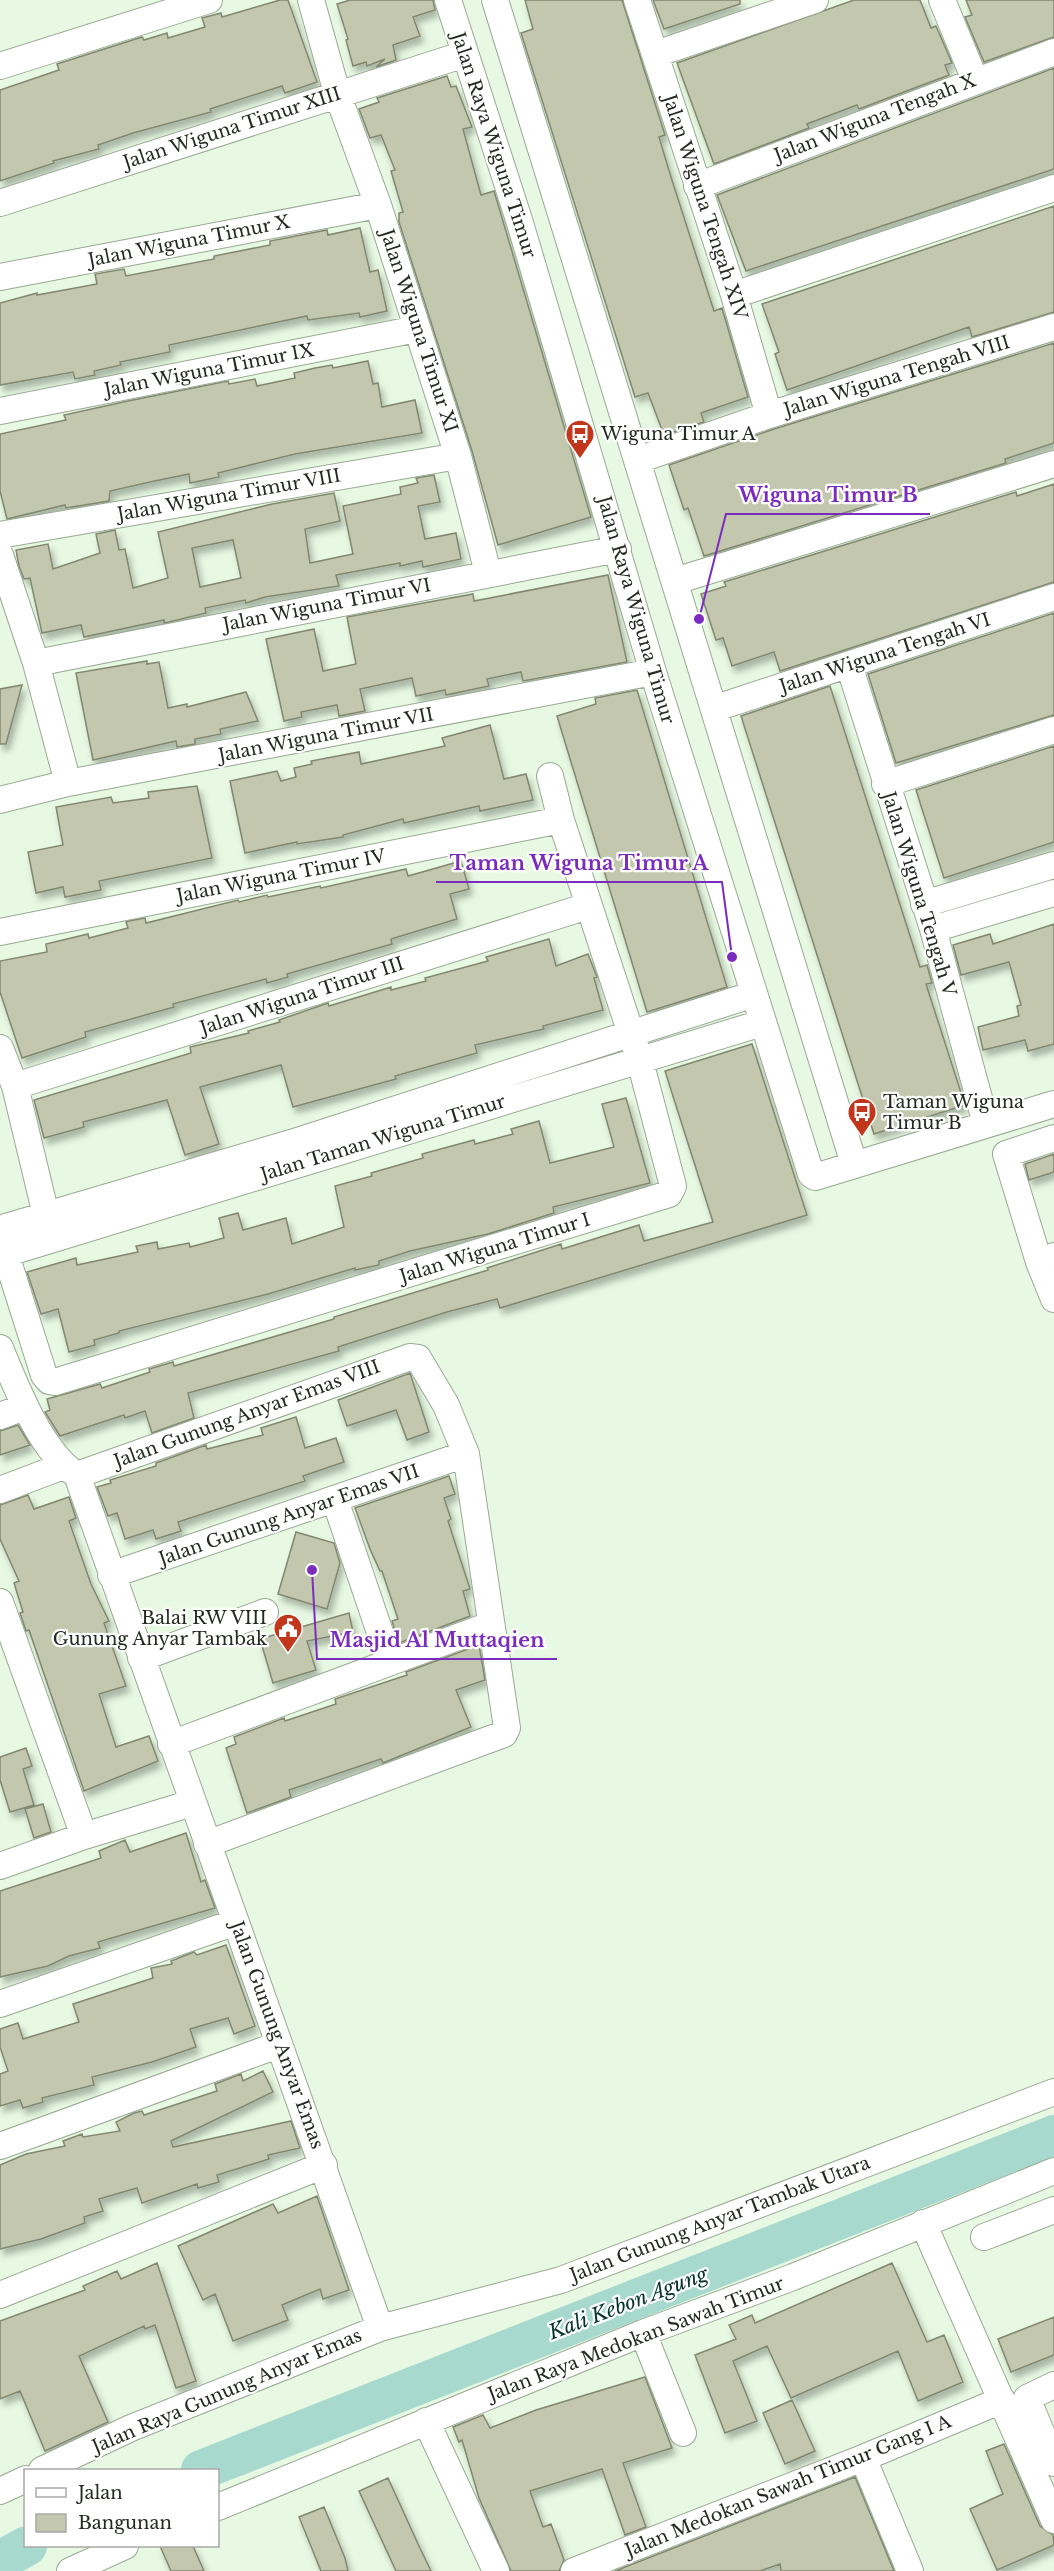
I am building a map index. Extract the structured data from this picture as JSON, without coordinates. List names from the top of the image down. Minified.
{"streets":{"street":["Jalan Wiguna Tengah X","Jalan Wiguna Timur XIII","Jalan Raya Wiguna Timur","Jalan Wiguna Tengah XIV","Jalan Wiguna Timur X","Jalan Wiguna Timur XI","Jalan Wiguna Timur IX","Jalan Wiguna Tengah VIII","Jalan Wiguna Timur VIII","Jalan Wiguna Timur VI","Jalan Wiguna Tengah VI","Jalan Wiguna Timur VII","Jalan Wiguna Timur IV","Jalan Wiguna Tengah V","Jalan Wiguna Timur III","Jalan Taman Wiguna Timur","Jalan Wiguna Timur I","Jalan Gunung Anyar Emas VIII","Jalan Gunung Anyar Emas VII","Jalan Gunung Anyar Emas","Jalan Gunung Anyar Tambak Utara","Jalan Raya Medokan Sawah Timur","Jalan Raya Gunung Anyar Emas","Jalan Medokan Sawah Timur Gang I A"]},"crossings":[["Jalan Wiguna Tengah X","Jalan Wiguna Tengah XIV"],["Jalan Wiguna Timur XIII","Jalan Raya Wiguna Timur"],["Jalan Wiguna Timur XIII","Jalan Wiguna Timur XI"],["Jalan Raya Wiguna Timur","Jalan Wiguna Timur VI"],["Jalan Raya Wiguna Timur","Jalan Wiguna Timur VII"],["Jalan Raya Wiguna Timur","Jalan Wiguna Tengah V"],["Jalan Raya Wiguna Timur","Jalan Taman Wiguna Timur"],["Jalan Wiguna Tengah XIV","Jalan Wiguna Tengah VIII"],["Jalan Wiguna Timur X","Jalan Wiguna Timur XI"],["Jalan Wiguna Timur XI","Jalan Wiguna Timur IX"],["Jalan Wiguna Timur XI","Jalan Wiguna Timur VIII"],["Jalan Wiguna Timur XI","Jalan Wiguna Timur VI"],["Jalan Wiguna Tengah VI","Jalan Wiguna Tengah V"],["Jalan Wiguna Timur IV","Jalan Wiguna Timur I"],["Jalan Wiguna Timur III","Jalan Wiguna Timur I"],["Jalan Taman Wiguna Timur","Jalan Wiguna Timur I"],["Jalan Gunung Anyar Emas VIII","Jalan Gunung Anyar Emas VII"],["Jalan Gunung Anyar Emas VIII","Jalan Gunung Anyar Emas"],["Jalan Gunung Anyar Emas VII","Jalan Gunung Anyar Emas"],["Jalan Gunung Anyar Emas","Jalan Gunung Anyar Tambak Utara"],["Jalan Gunung Anyar Emas","Jalan Raya Gunung Anyar Emas"],["Jalan Gunung Anyar Tambak Utara","Jalan Raya Gunung Anyar Emas"]],"water":["Kali Kebon Agung"],"places":{"bus stop":["Wiguna Timur A","Taman Wiguna Timur B"],"other":["Wiguna Timur B","Taman Wiguna Timur A","Masjid Al Muttaqien"],"public building":["Balai RW VIII Gunung Anyar Tambak"]},"legend":["Jalan","Bangunan"]}
